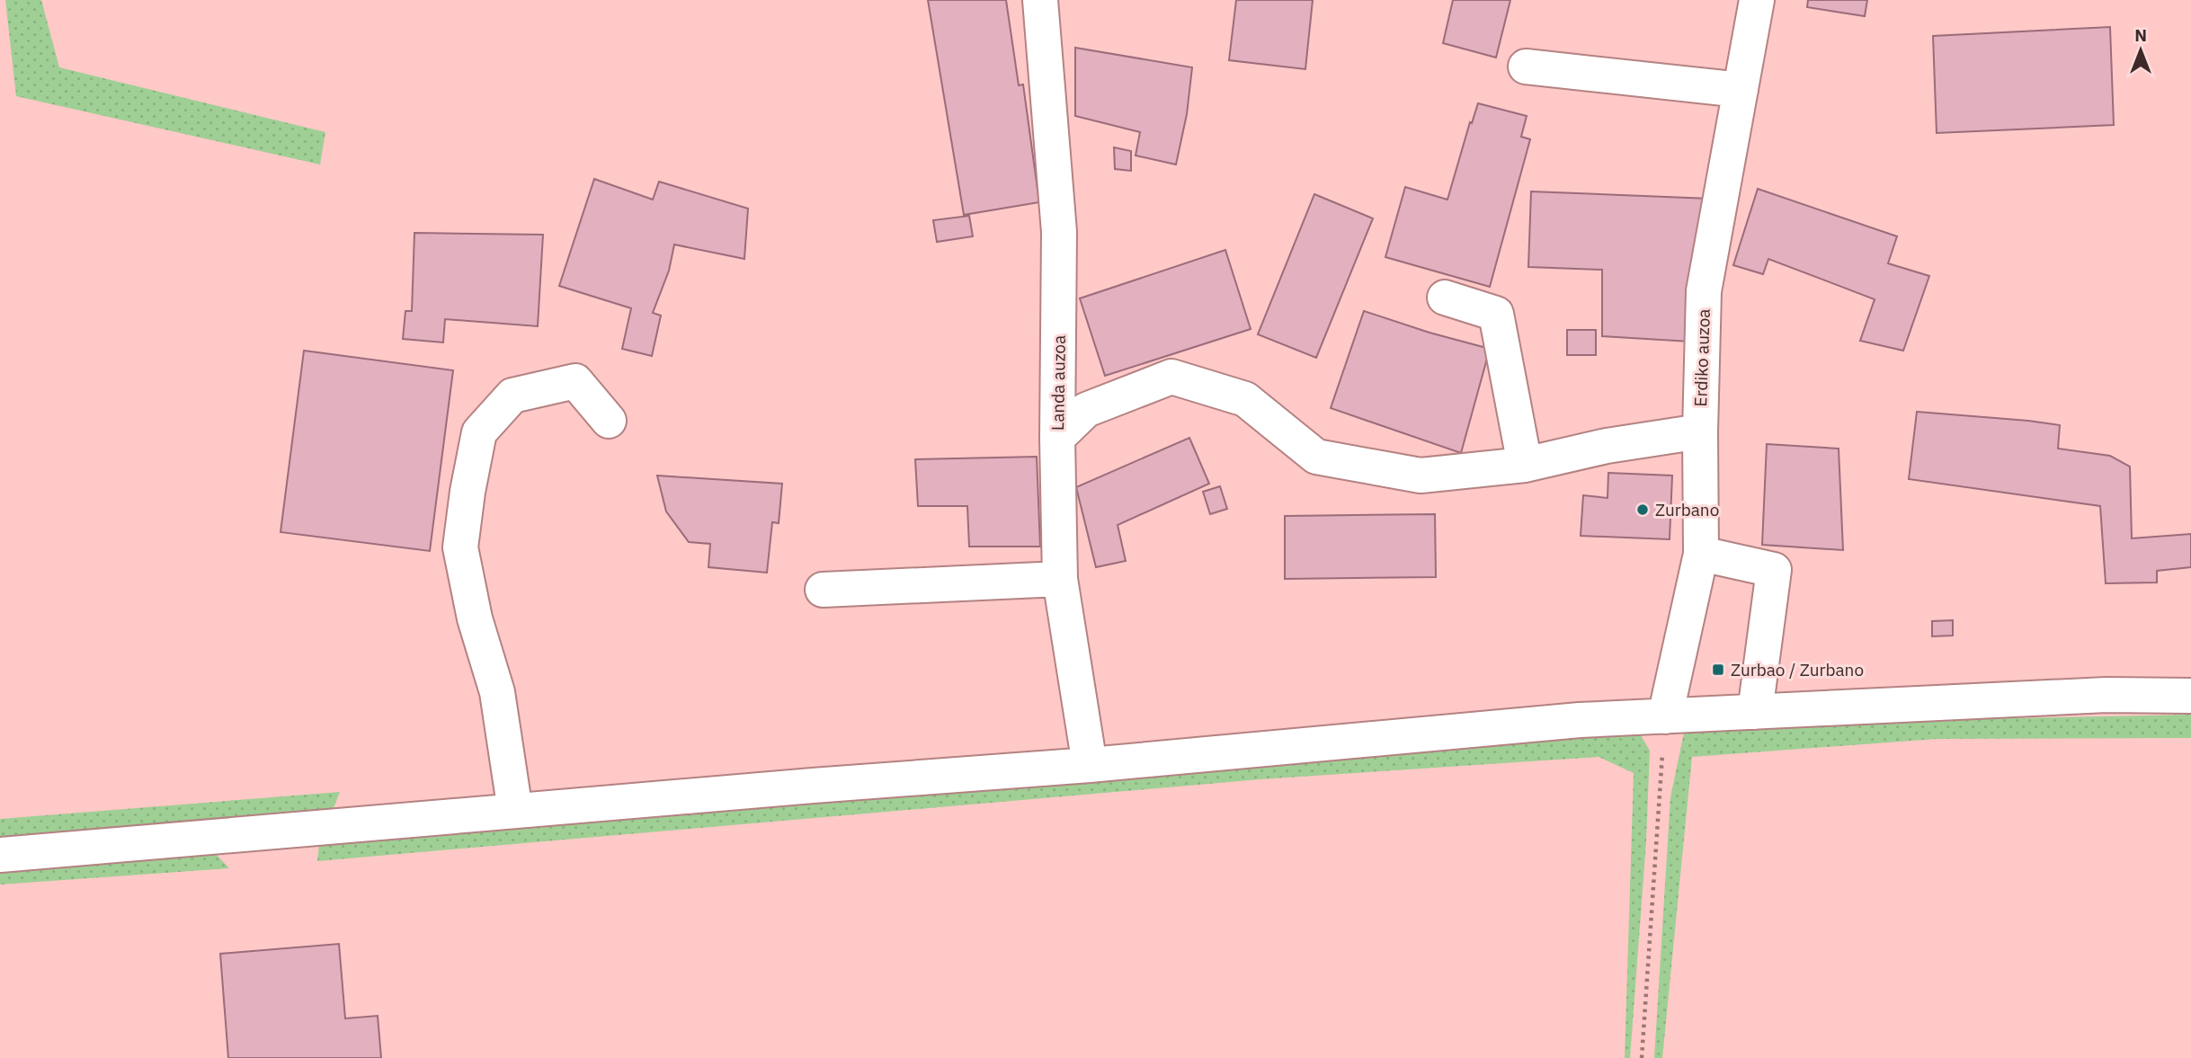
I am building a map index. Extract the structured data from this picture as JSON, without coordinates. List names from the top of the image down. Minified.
{"streets":{"street":["Erdiko auzoa","Landa auzoa"]},"places":{"other":["Zurbano"],"transit":["Zurbao / Zurbano"]},"north":"top"}
